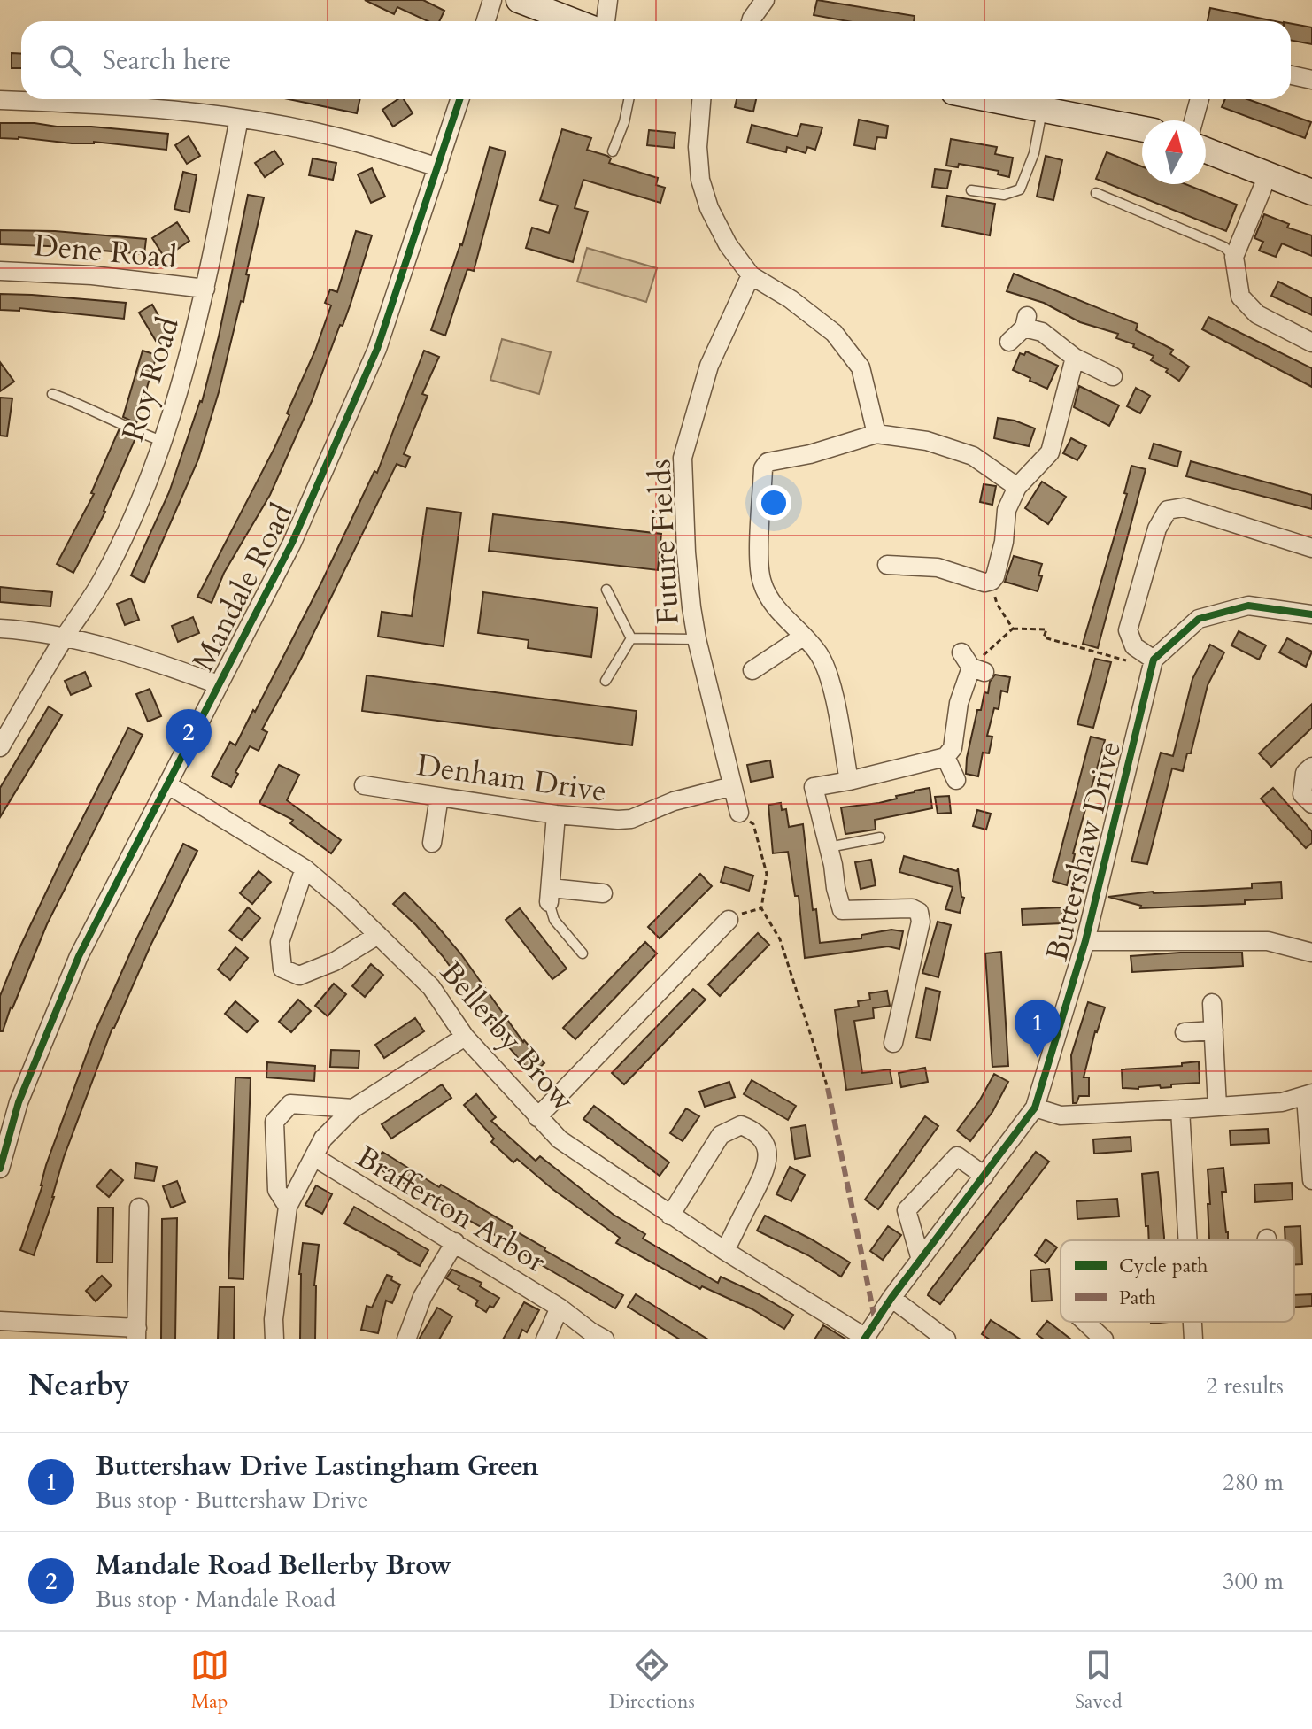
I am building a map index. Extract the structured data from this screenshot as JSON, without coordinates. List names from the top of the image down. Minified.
{"streets":{"street":["Dene Road","Roy Road","Future Fields","Mandale Road","Denham Drive","Buttershaw Drive","Bellerby Brow","Brafferton Arbor"]},"crossings":[["Dene Road","Roy Road"],["Future Fields","Denham Drive"],["Mandale Road","Bellerby Brow"],["Buttershaw Drive","Bellerby Brow"]],"legend":["Cycle path","Path"],"north":"top","page":{"search":"Search here","pins":["2","1"],"heading":["Nearby","2 results"],"list":[{"mark":"1","name":"Buttershaw Drive Lastingham Green","note":"Bus stop · Buttershaw Drive","value":"280 m"},{"mark":"2","name":"Mandale Road Bellerby Brow","note":"Bus stop · Mandale Road","value":"300 m"}],"nav":["Map","Directions","Saved"]}}
